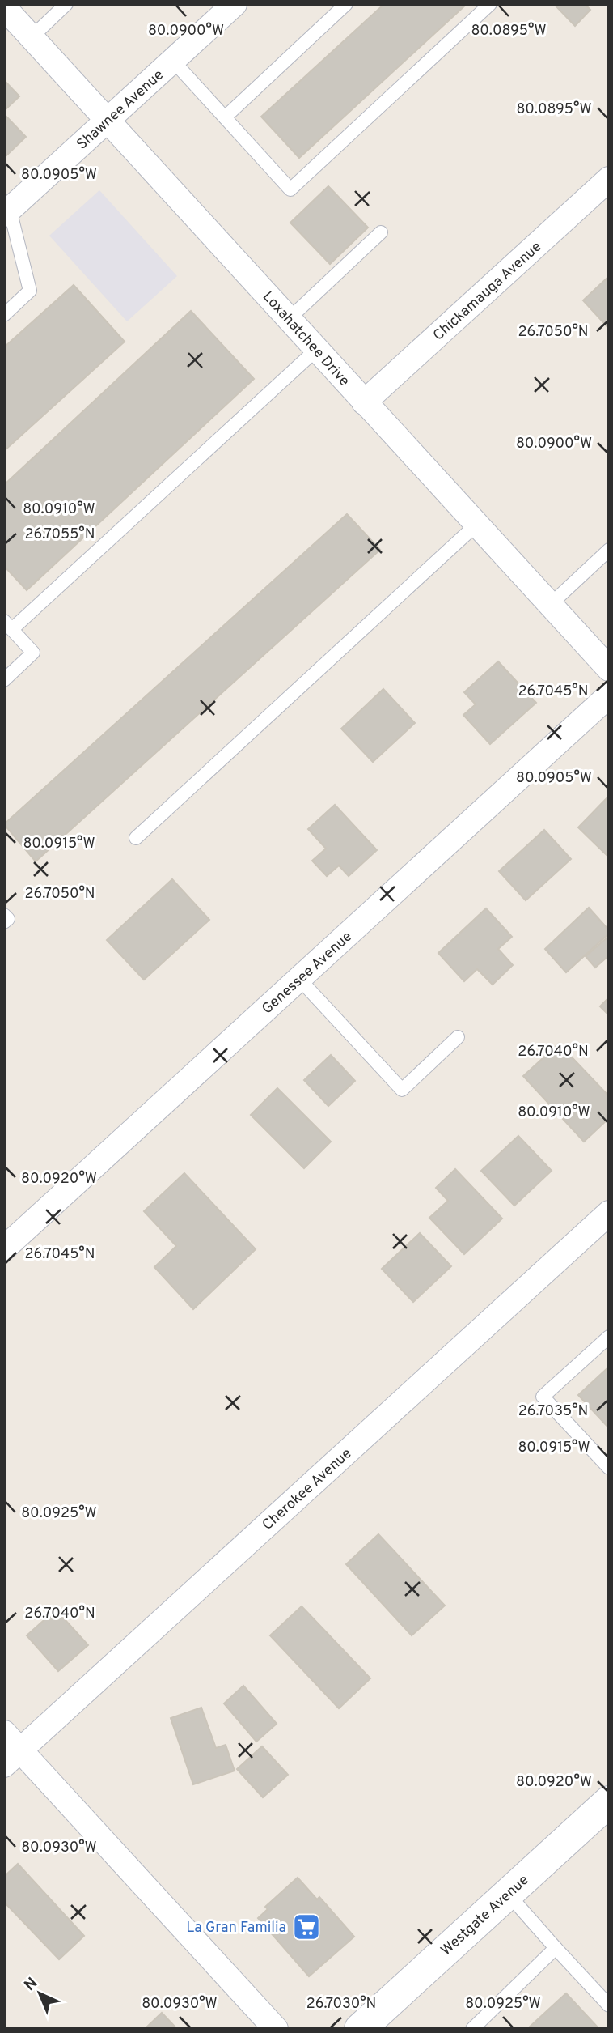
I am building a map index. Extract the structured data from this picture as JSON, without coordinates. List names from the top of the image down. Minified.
{"streets":{"street":["Shawnee Avenue","Chickamauga Avenue","Loxahatchee Drive","Genessee Avenue","Cherokee Avenue","Westgate Avenue"]},"crossings":[["Shawnee Avenue","Loxahatchee Drive"],["Chickamauga Avenue","Loxahatchee Drive"]],"places":{"supermarket":["La Gran Familia"]},"north":"top left","coordinates":["80.0900°W","80.0895°W","80.0905°W","26.7050°N","80.0910°W","26.7055°N","26.7045°N","80.0915°W","26.7040°N","80.0920°W","26.7035°N","80.0925°W","80.0930°W","26.7030°N"]}
